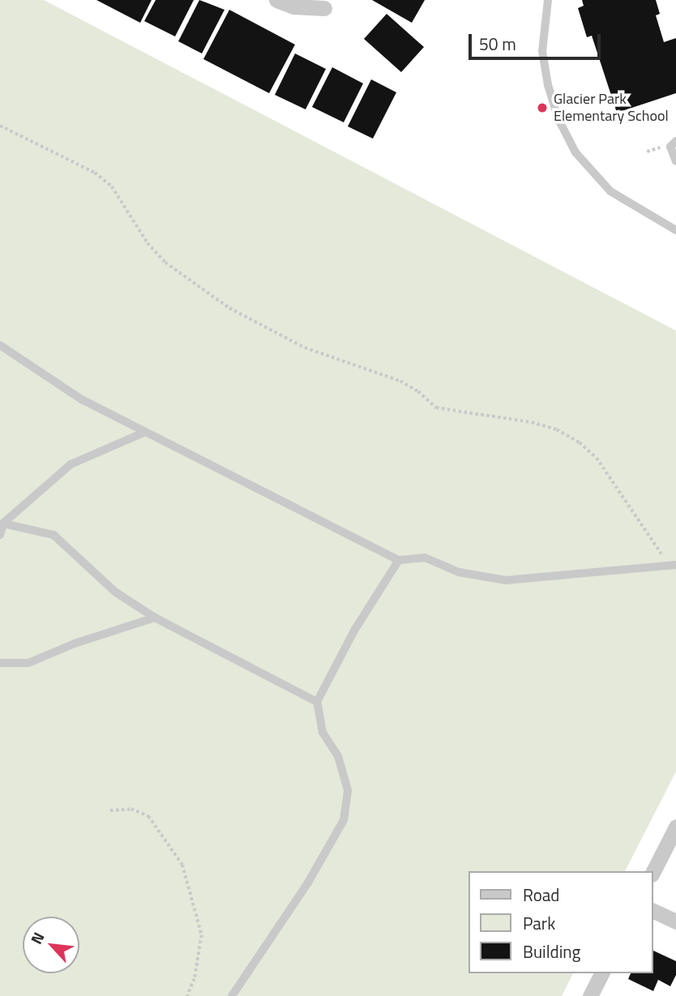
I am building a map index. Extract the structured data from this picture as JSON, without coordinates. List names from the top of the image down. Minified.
{"places":["Glacier Park Elementary School"],"legend":["Road","Park","Building"],"scale_bar":"50 m","north":"top left"}
